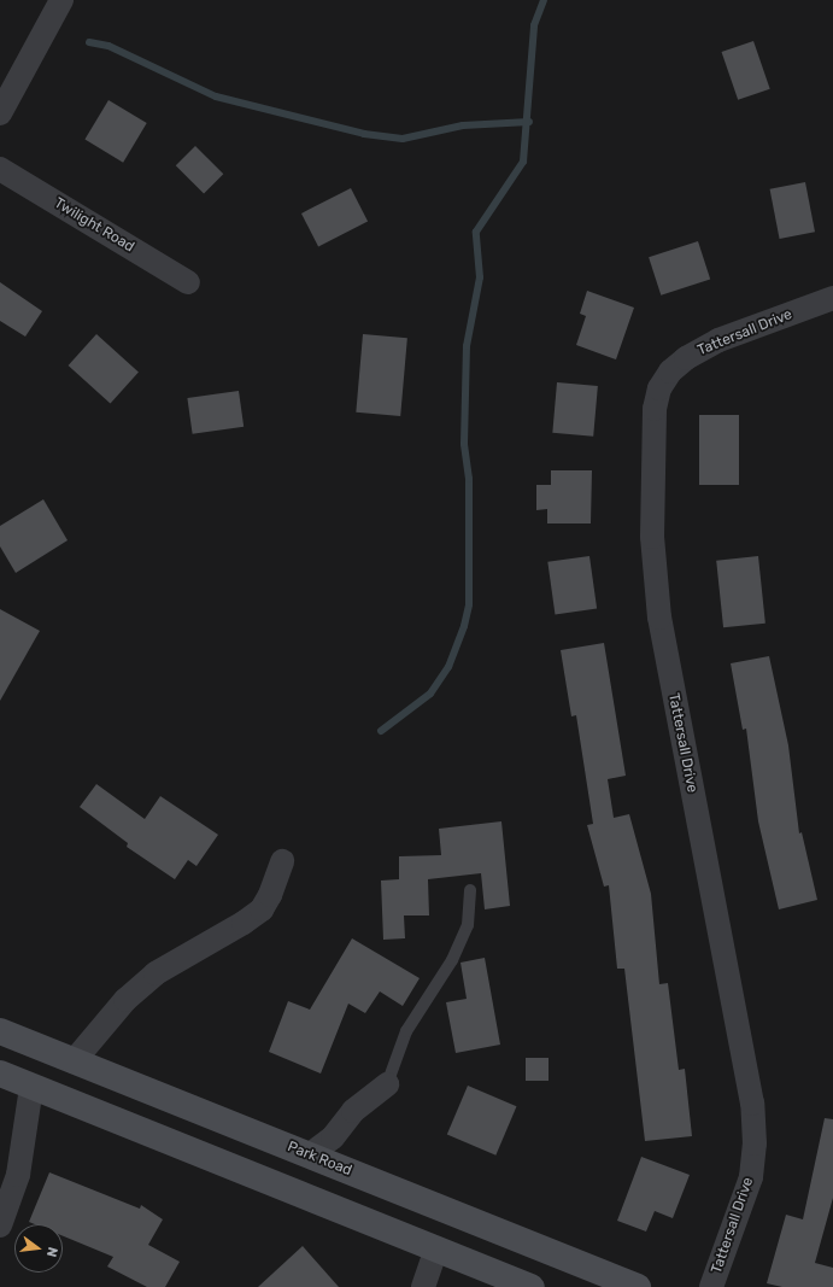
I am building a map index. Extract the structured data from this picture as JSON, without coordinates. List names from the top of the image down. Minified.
{"streets":{"main road":["Park Road"],"street":["Twilight Road","Tattersall Drive"]},"north":"right"}
